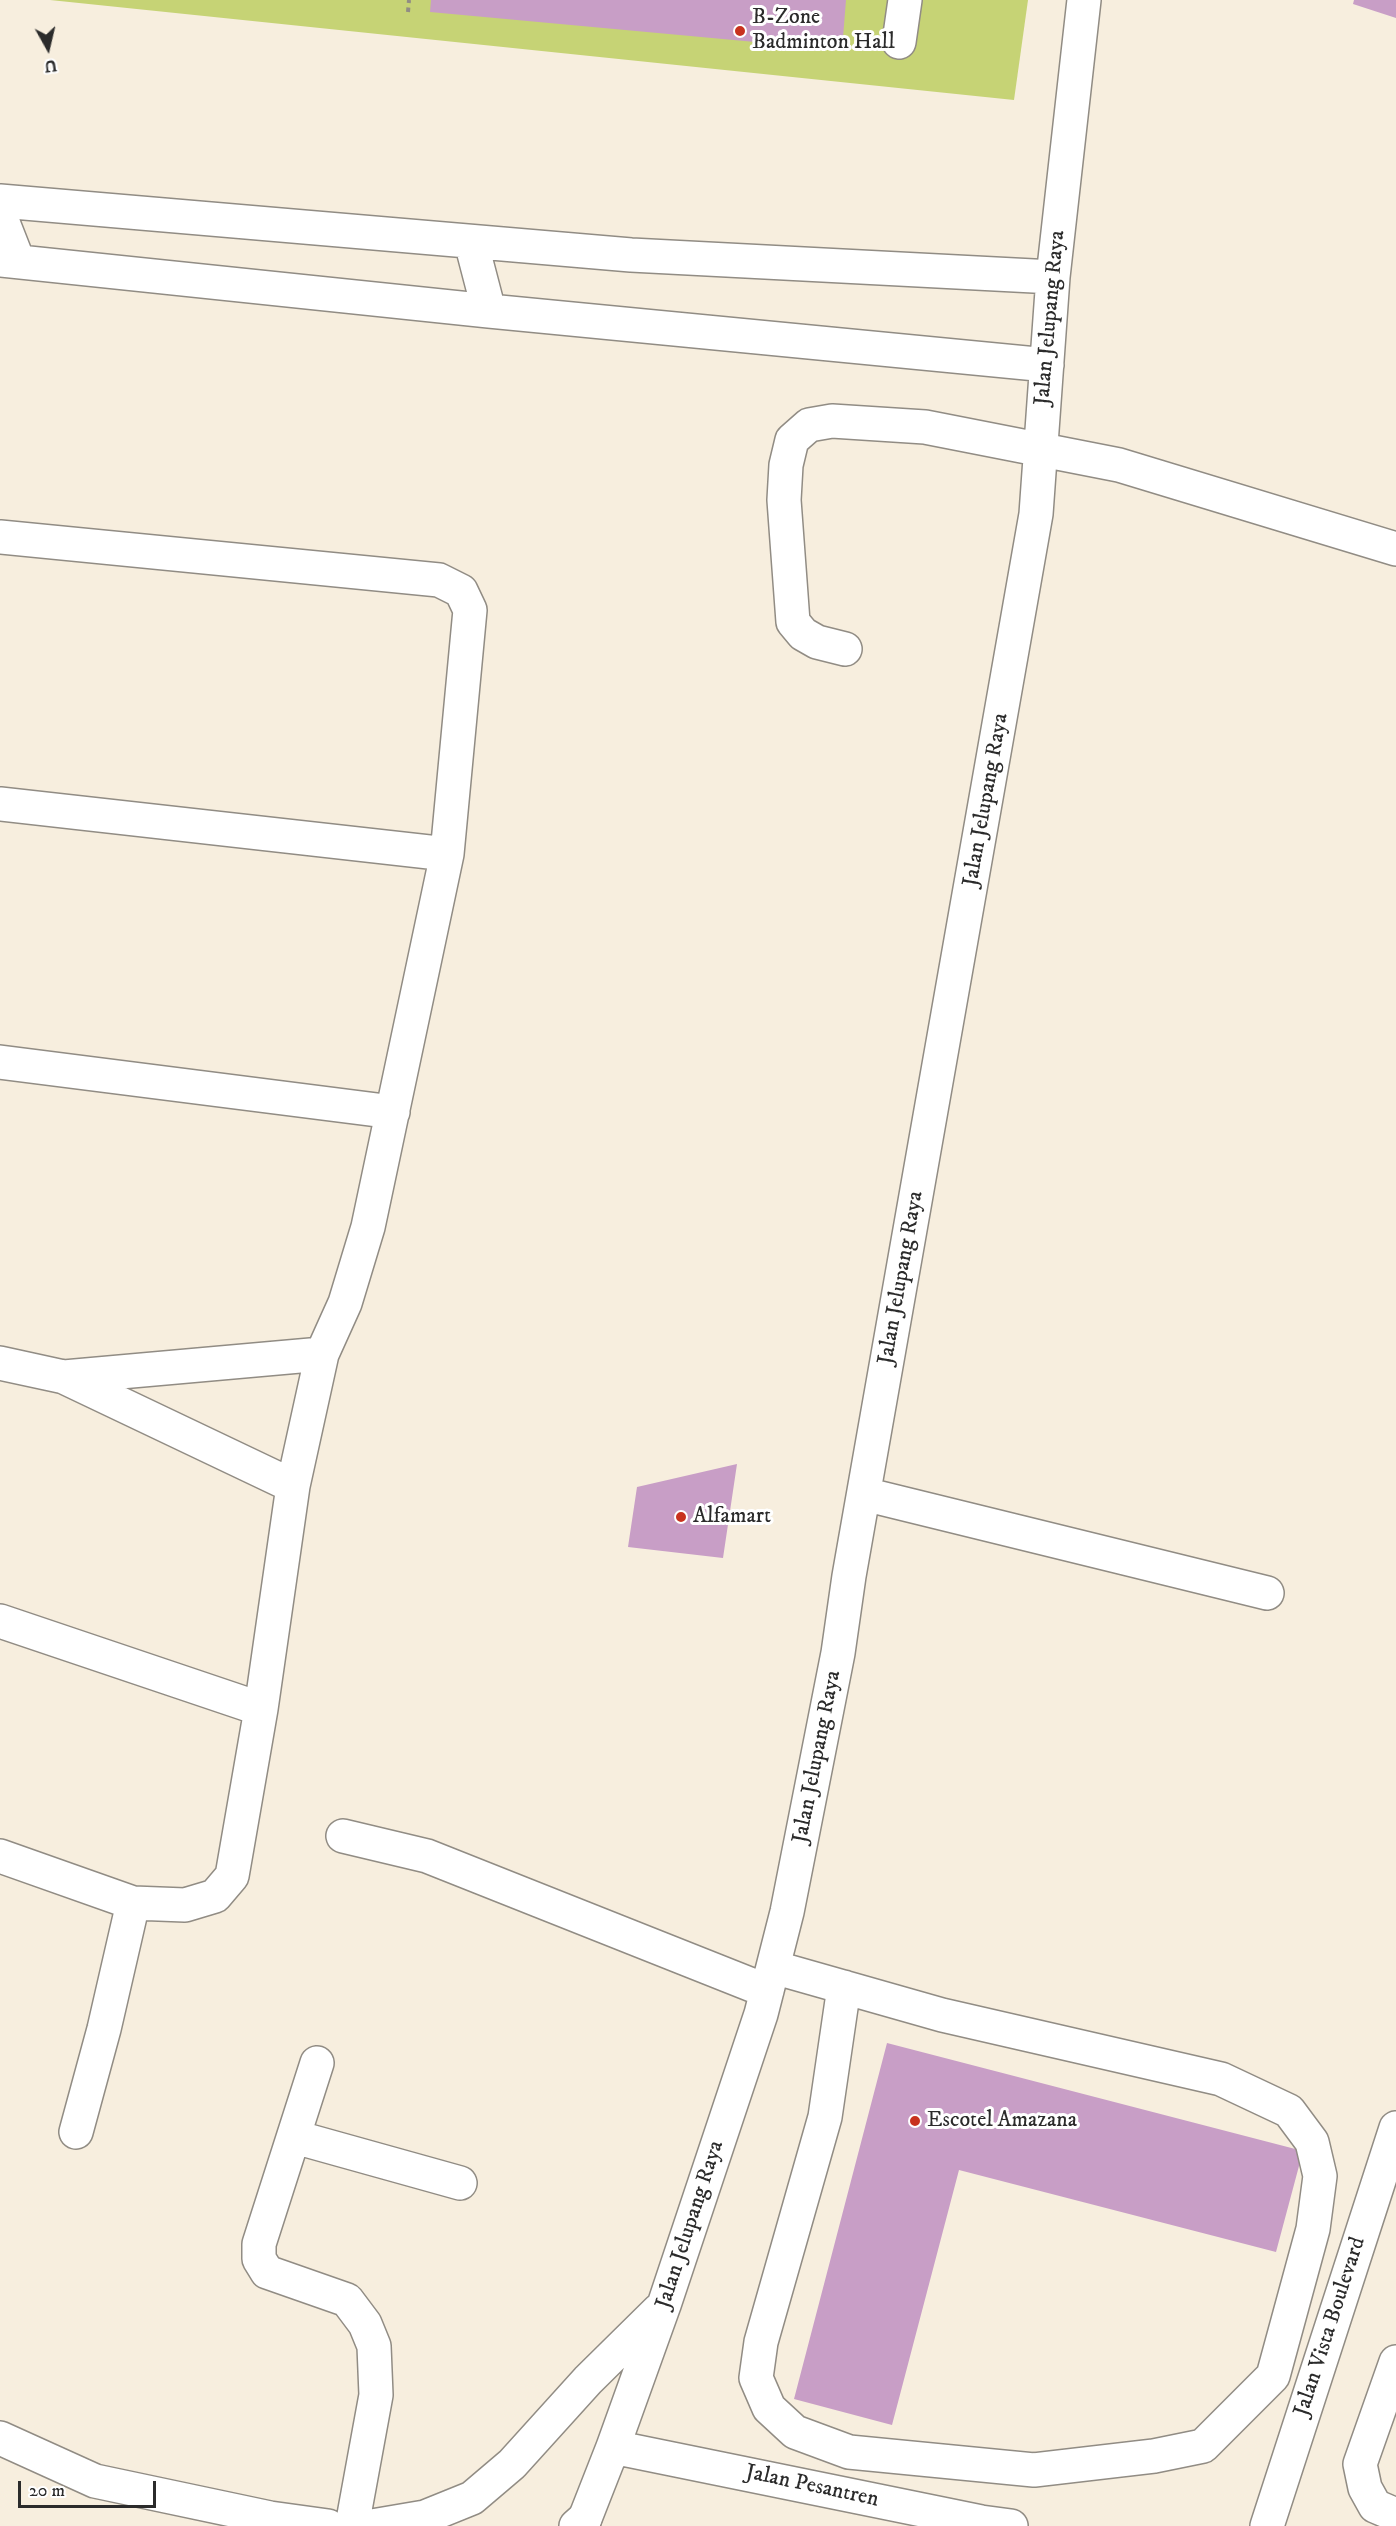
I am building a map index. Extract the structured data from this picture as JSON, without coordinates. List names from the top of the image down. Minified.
{"streets":{"street":["Jalan Jelupang Raya","Jalan Vista Boulevard","Jalan Pesantren"]},"crossings":[["Jalan Jelupang Raya","Jalan Pesantren"]],"places":["B-Zone Badminton Hall","Alfamart","Escotel Amazana"],"scale_bar":"20 m","north":"bottom"}
